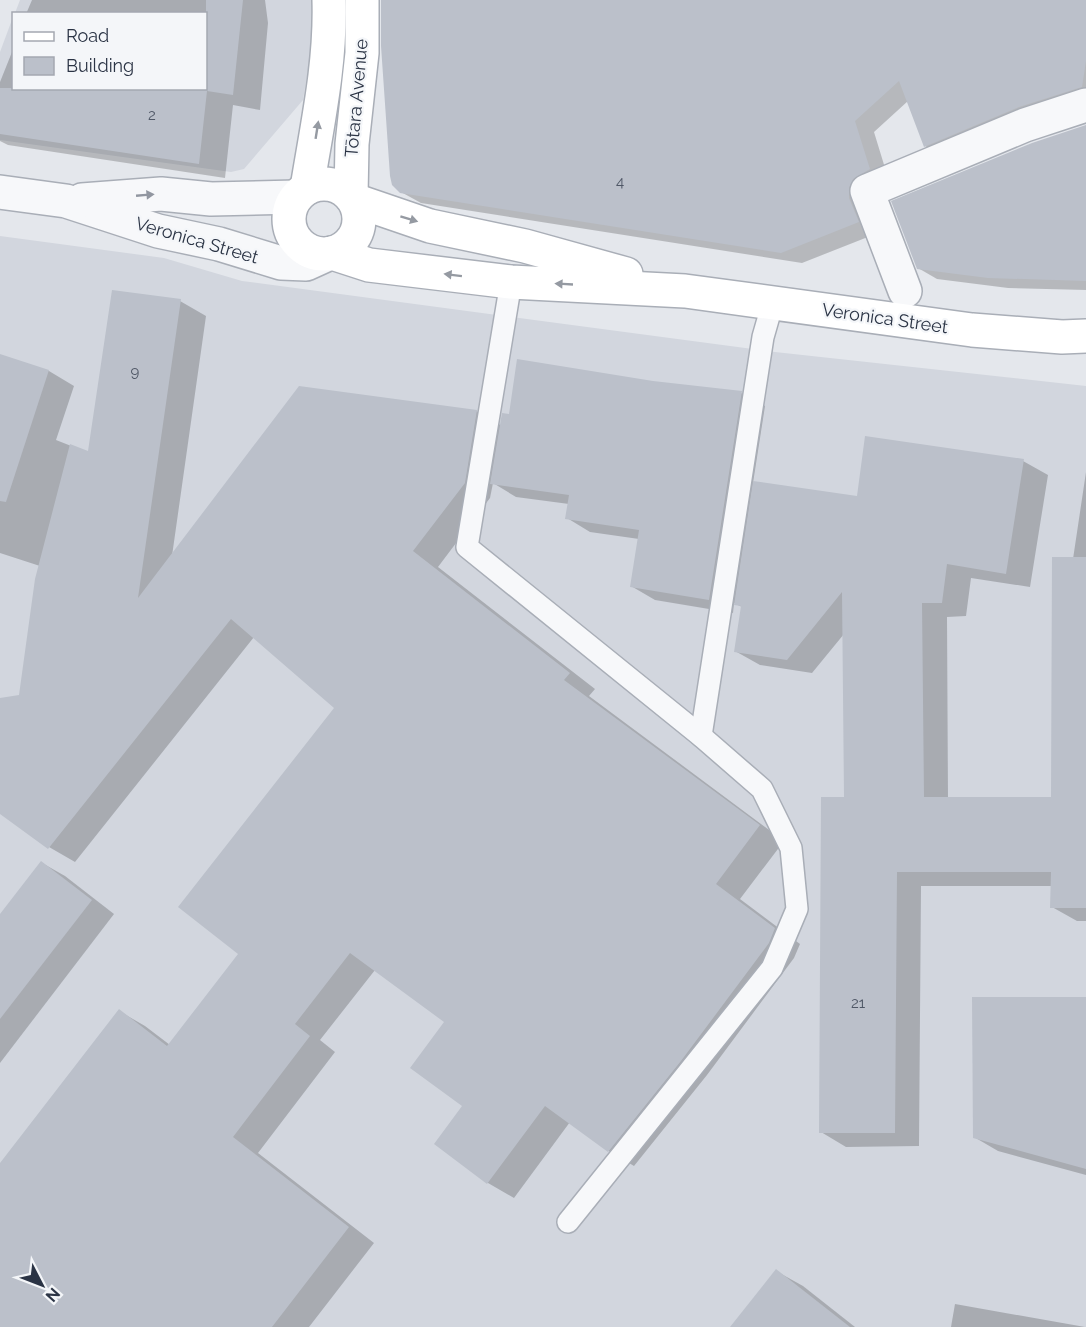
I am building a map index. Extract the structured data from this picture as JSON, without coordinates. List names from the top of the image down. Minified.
{"streets":{"street":["Tōtara Avenue","Veronica Street"]},"crossings":[["Tōtara Avenue","Veronica Street"]],"house_numbers":["2","4","9","21"],"legend":["Road","Building"],"north":"bottom right"}
